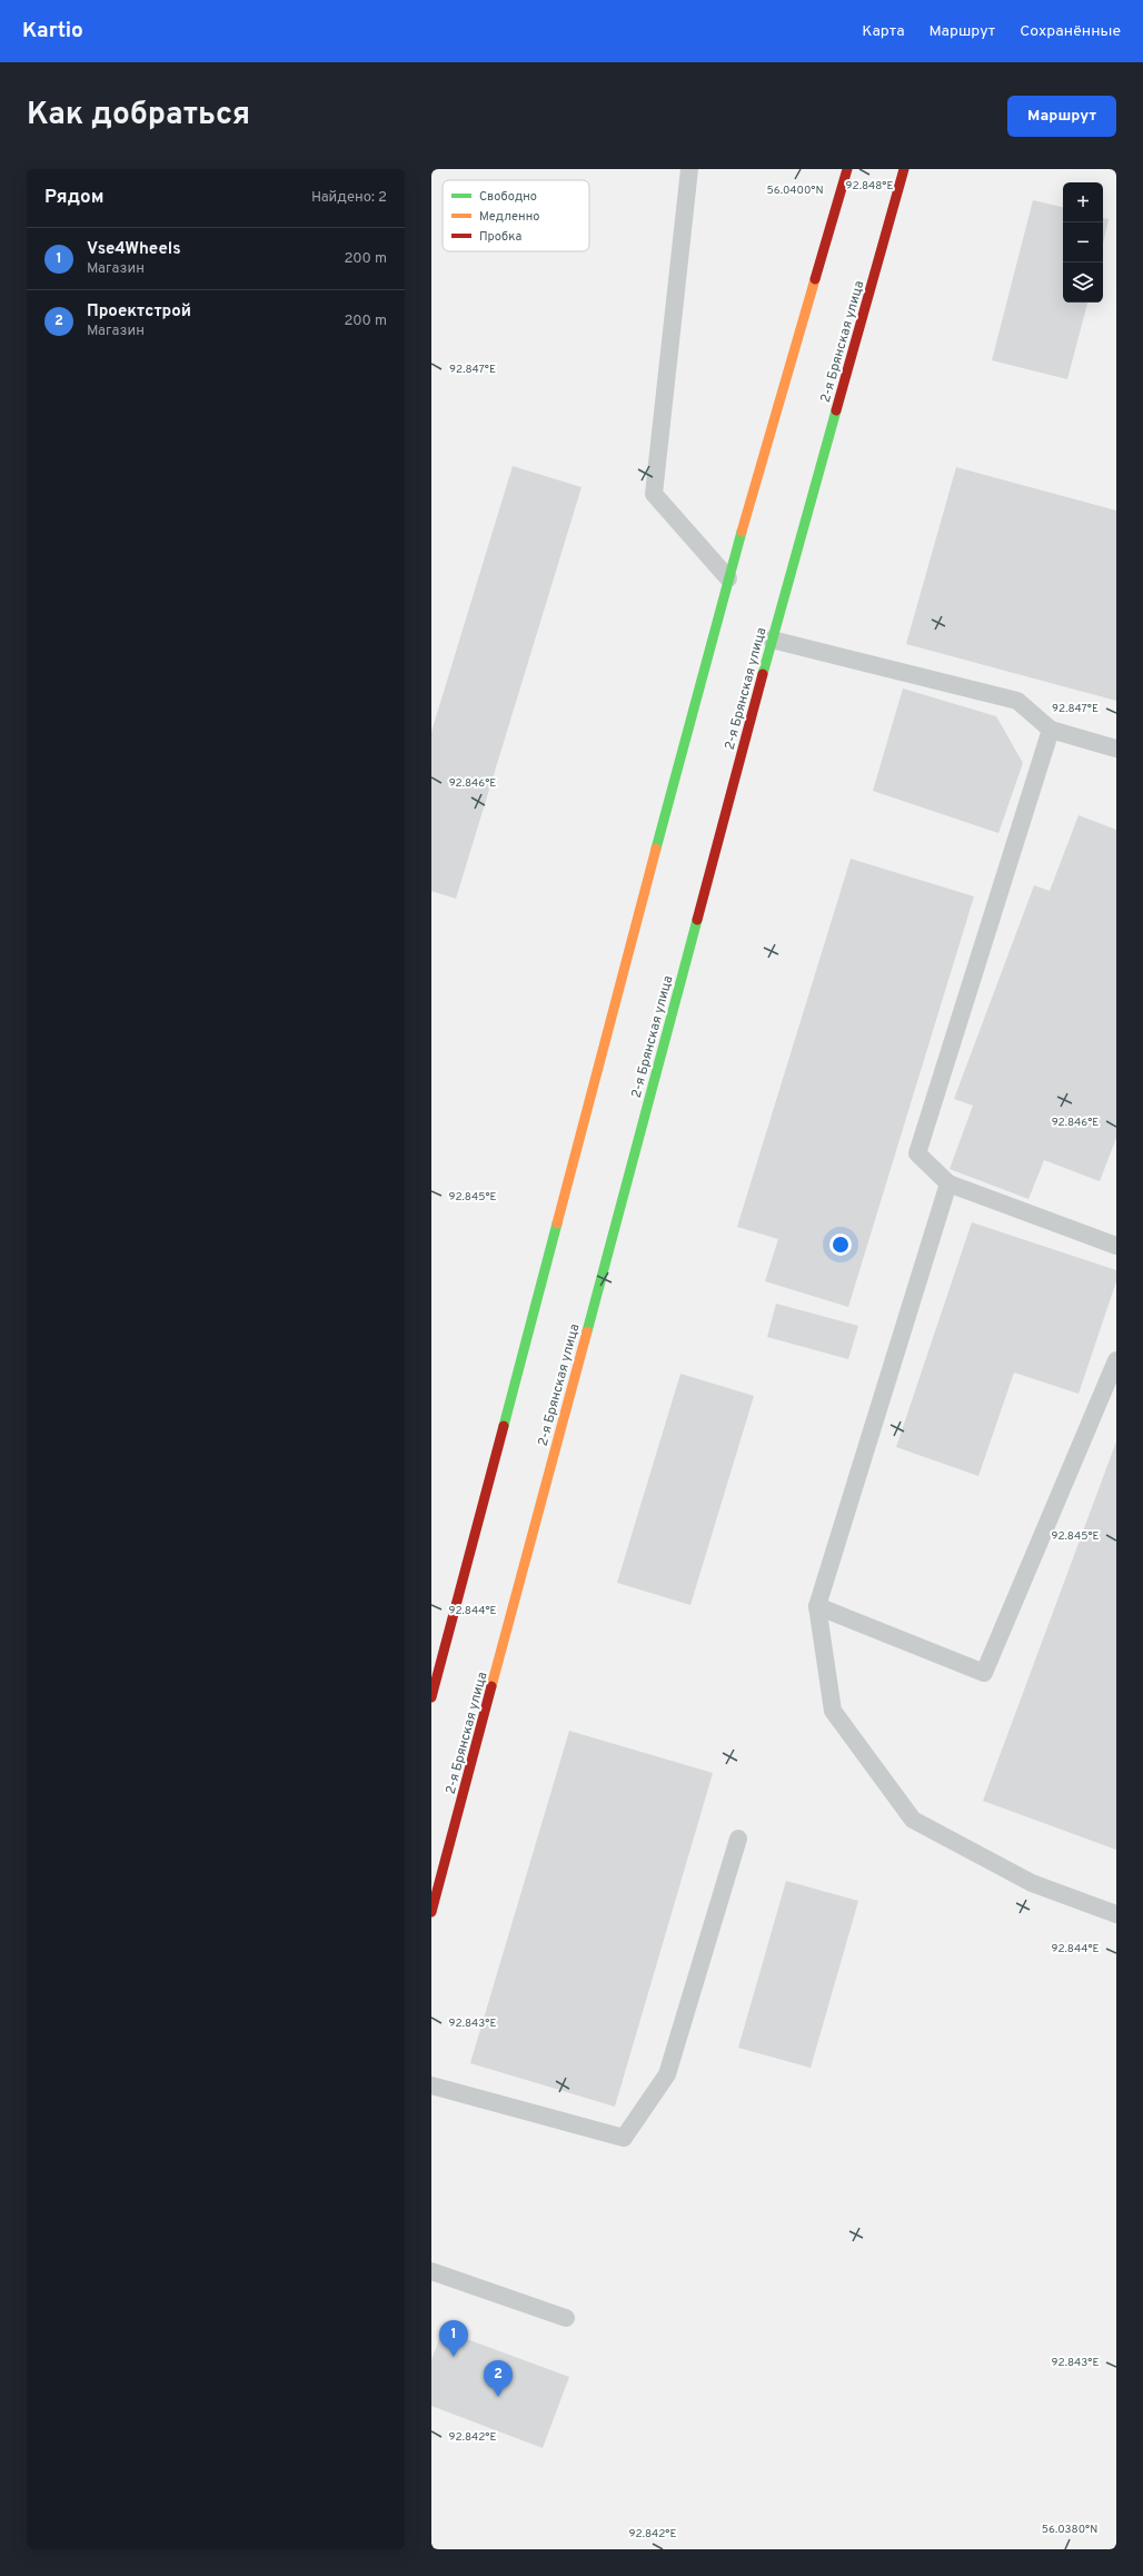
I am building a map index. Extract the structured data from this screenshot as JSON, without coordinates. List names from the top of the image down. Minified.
{"streets":{"main road":["2-я Брянская улица"]},"legend":["Свободно","Медленно","Пробка"],"page":{"header":"Kartio","nav":["Карта","Маршрут","Сохранённые"],"title":"Как добраться","buttons":"Маршрут","heading":["Рядом","Найдено: 2"],"map_buttons":["+","−"],"list":[{"mark":"1","name":"Vse4Wheels","note":"Магазин","value":"200 m"},{"mark":"2","name":"Проектстрой","note":"Магазин","value":"200 m"}],"pins":["1","2"]},"coordinates":["92.848°E","56.0400°N","92.847°E","92.846°E","92.845°E","92.844°E","92.843°E","92.842°E","56.0380°N"]}
